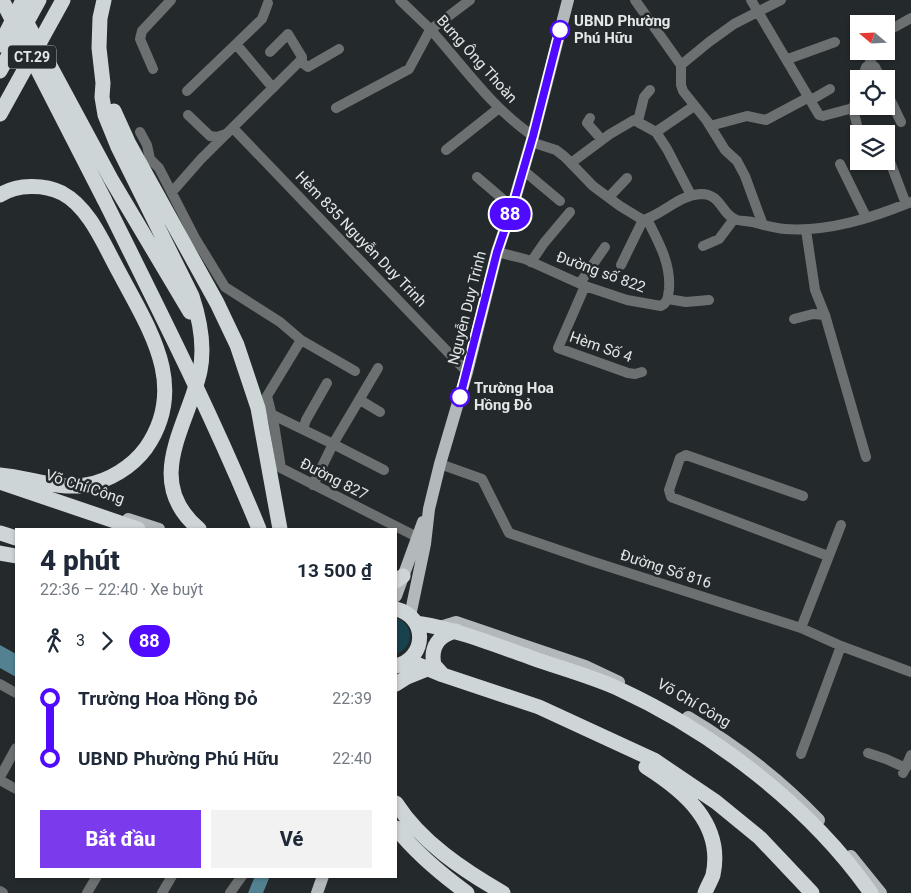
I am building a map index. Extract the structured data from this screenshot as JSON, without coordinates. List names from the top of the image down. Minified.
{"streets":{"highway":["CT.29","Võ Chí Công"],"main road":["Nguyễn Duy Trinh"],"street":["Bưng Ông Thoàn","Hẻm 835 Nguyễn Duy Trinh","Đường số 822","Hèm Số 4","Đường 827","Đường Số 816"]},"crossings":[["Bưng Ông Thoàn","Đường số 822"],["Bưng Ông Thoàn","Nguyễn Duy Trinh"],["Hẻm 835 Nguyễn Duy Trinh","Nguyễn Duy Trinh"],["Đường số 822","Nguyễn Duy Trinh"],["Đường số 822","Hèm Số 4"],["Nguyễn Duy Trinh","Đường 827"],["Nguyễn Duy Trinh","Võ Chí Công"],["Nguyễn Duy Trinh","Đường Số 816"]],"places":["UBND Phường Phú Hữu","Trường Hoa Hồng Đỏ"],"lines":["bus line 88"],"north":"left","page":{"on_map":"88","heading":["4 phút","22:36 – 22:40 · Xe buýt","13 500 ₫"],"legs":["3","88"],"list":[{"name":"Trường Hoa Hồng Đỏ","value":"22:39"},{"name":"UBND Phường Phú Hữu","value":"22:40"}],"buttons":["Bắt đầu","Vé"]}}
